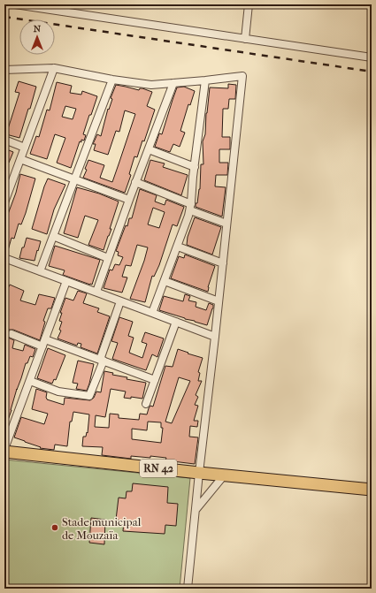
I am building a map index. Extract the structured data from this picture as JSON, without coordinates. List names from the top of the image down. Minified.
{"streets":{"main road":["RN 42"]},"places":["Stade municipal de Mouzaïa"],"north":"top"}
